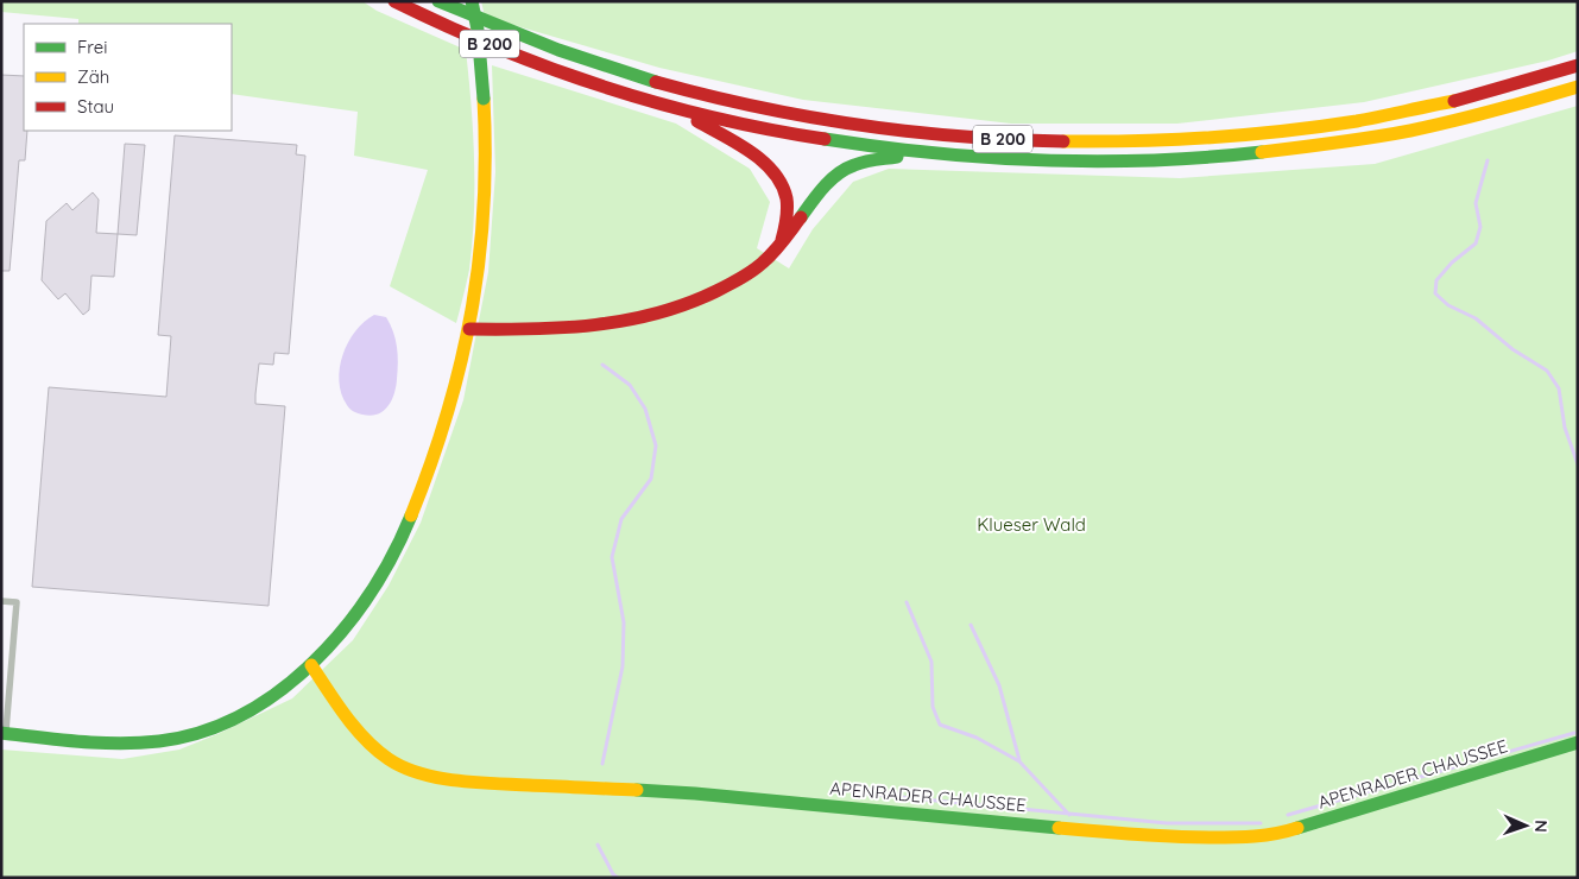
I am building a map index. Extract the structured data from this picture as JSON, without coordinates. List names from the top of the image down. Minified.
{"streets":{"main road":["B 200","APENRADER CHAUSSEE"]},"parks":["Klueser Wald"],"legend":["Frei","Zäh","Stau"],"north":"right"}
